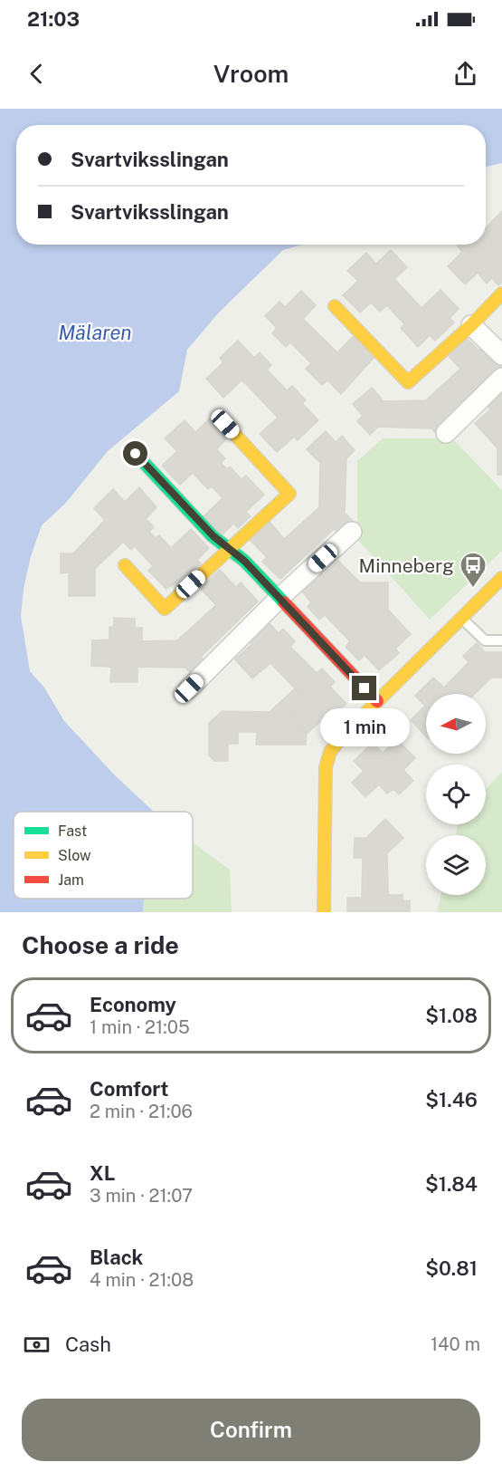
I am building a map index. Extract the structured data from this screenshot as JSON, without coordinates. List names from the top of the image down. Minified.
{"water":["Mälaren"],"places":{"bus stop":["Minneberg"]},"legend":["Fast","Slow","Jam"],"north":"left","page":{"status":"21:03","header":"Vroom","banner":["Svartviksslingan","Svartviksslingan"],"bubble":"1 min","heading":"Choose a ride","list":[{"name":"Economy","note":"1 min · 21:05","value":"$1.08"},{"name":"Comfort","note":"2 min · 21:06","value":"$1.46"},{"name":"XL","note":"3 min · 21:07","value":"$1.84"},{"name":"Black","note":"4 min · 21:08","value":"$0.81"}],"pay":["Cash","140 m"],"buttons":"Confirm"}}
